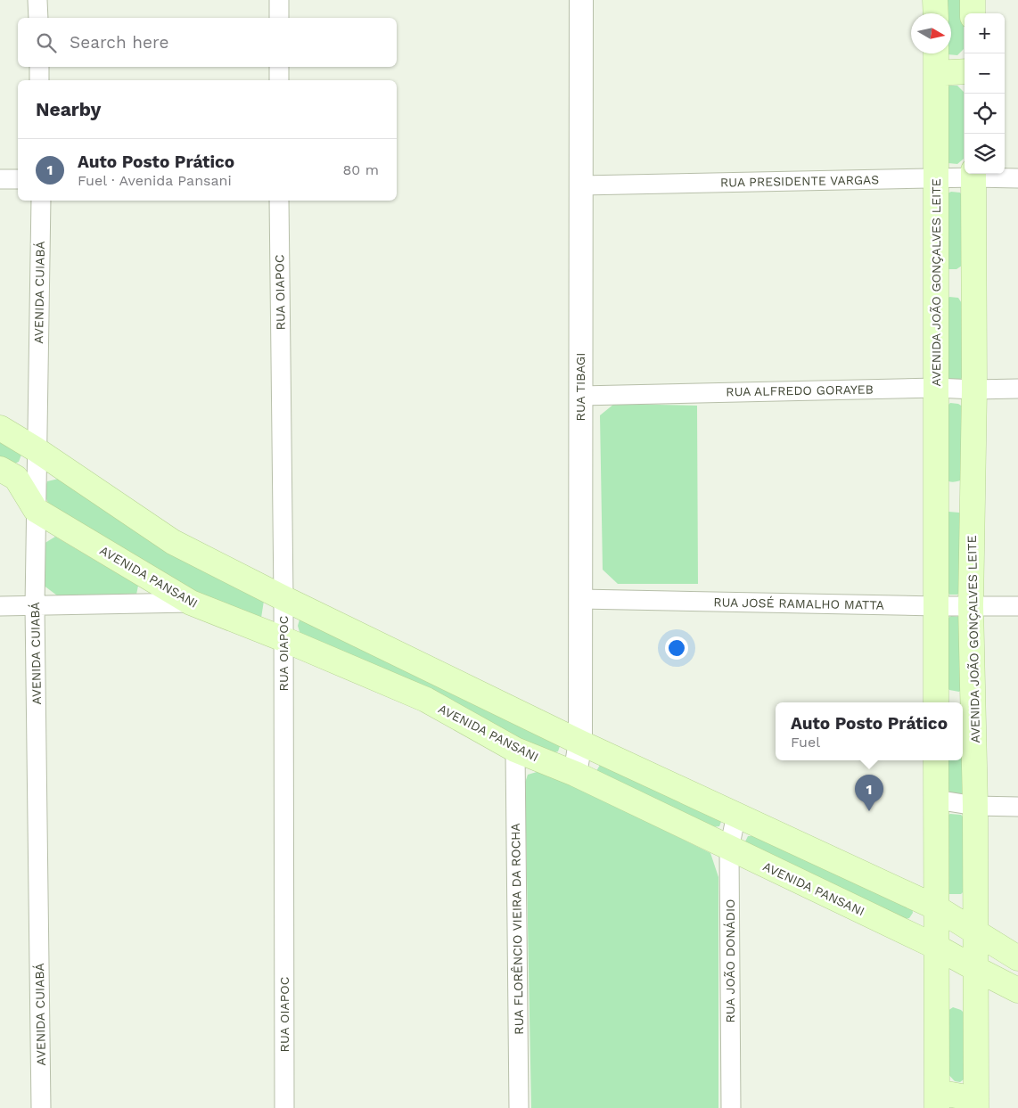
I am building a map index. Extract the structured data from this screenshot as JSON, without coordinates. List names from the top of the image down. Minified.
{"streets":{"main road":["AVENIDA JOÃO GONÇALVES LEITE","AVENIDA PANSANI"],"street":["RUA PRESIDENTE VARGAS","AVENIDA CUIABÁ","RUA OIAPOC","RUA TIBAGI","RUA ALFREDO GORAYEB","RUA JOSÉ RAMALHO MATTA","RUA FLORÊNCIO VIEIRA DA ROCHA","RUA JOÃO DONÁDIO"]},"crossings":[["RUA PRESIDENTE VARGAS","AVENIDA JOÃO GONÇALVES LEITE"],["RUA PRESIDENTE VARGAS","RUA TIBAGI"],["AVENIDA JOÃO GONÇALVES LEITE","RUA ALFREDO GORAYEB"],["AVENIDA JOÃO GONÇALVES LEITE","AVENIDA PANSANI"],["AVENIDA JOÃO GONÇALVES LEITE","RUA JOSÉ RAMALHO MATTA"],["AVENIDA CUIABÁ","AVENIDA PANSANI"],["RUA OIAPOC","AVENIDA PANSANI"],["RUA TIBAGI","RUA ALFREDO GORAYEB"],["RUA TIBAGI","AVENIDA PANSANI"],["RUA TIBAGI","RUA JOSÉ RAMALHO MATTA"],["AVENIDA PANSANI","RUA FLORÊNCIO VIEIRA DA ROCHA"],["AVENIDA PANSANI","RUA JOÃO DONÁDIO"]],"north":"right","page":{"map_buttons":["+","−"],"search":"Search here","heading":"Nearby","list":[{"mark":"1","name":"Auto Posto Prático","note":"Fuel · Avenida Pansani","value":"80 m"}],"popup":["Auto Posto Prático","Fuel"],"pins":"1"}}
